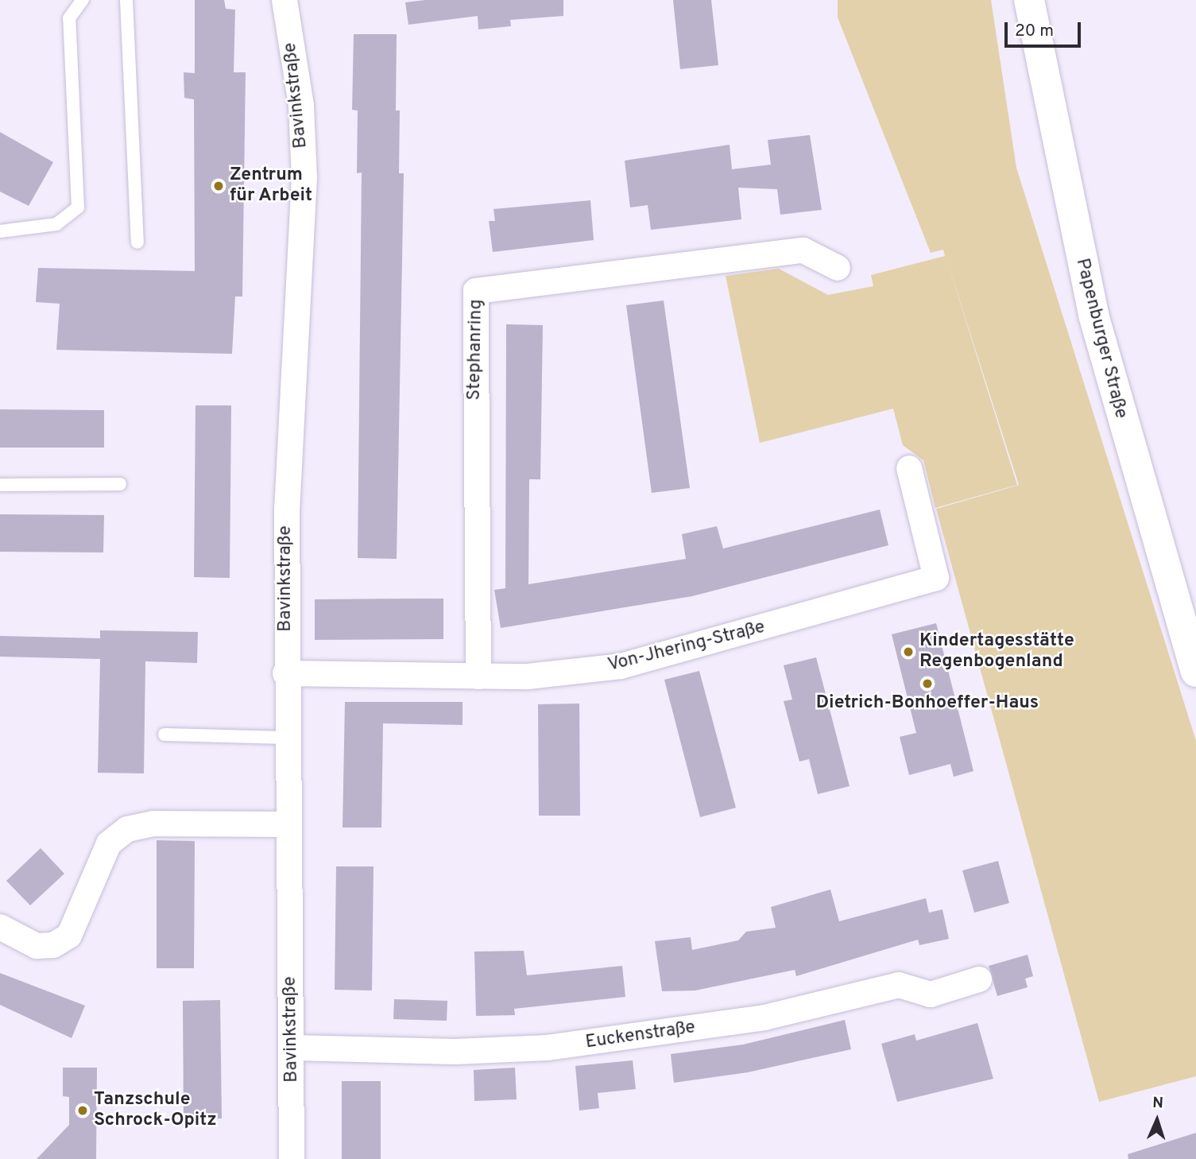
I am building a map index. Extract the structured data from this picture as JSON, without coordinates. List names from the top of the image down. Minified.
{"streets":{"main road":["Papenburger Straße"],"street":["Bavinkstraße","Stephanring","Von-Jhering-Straße","Euckenstraße"]},"crossings":[["Bavinkstraße","Von-Jhering-Straße"],["Bavinkstraße","Euckenstraße"],["Stephanring","Von-Jhering-Straße"]],"places":["Zentrum für Arbeit","Kindertagesstätte Regenbogenland","Dietrich-Bonhoeffer-Haus","Tanzschule Schrock-Opitz"],"scale_bar":"20 m","north":"top"}
